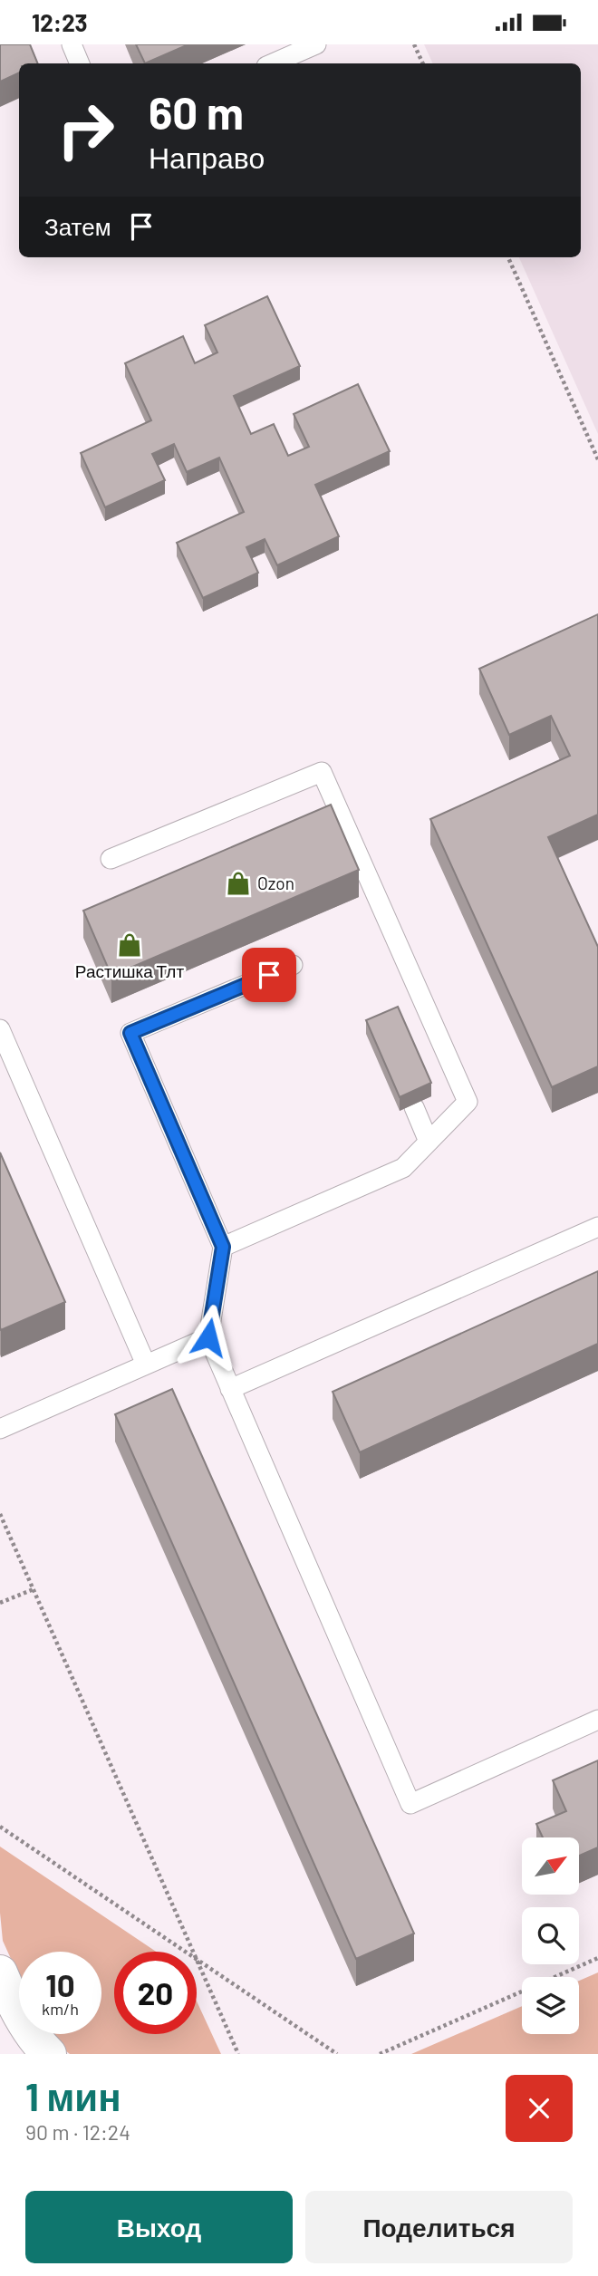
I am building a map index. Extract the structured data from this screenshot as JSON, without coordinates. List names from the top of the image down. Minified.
{"places":{"shop":["Ozon","Растишка Тлт"]},"north":"top right","page":{"status":"12:23","turn":["60 m","Направо"],"then":"Затем","speed":"10 km/h","limit":"20","heading":["1 мин","90 m · 12:24"],"buttons":["Выход","Поделиться"]}}
